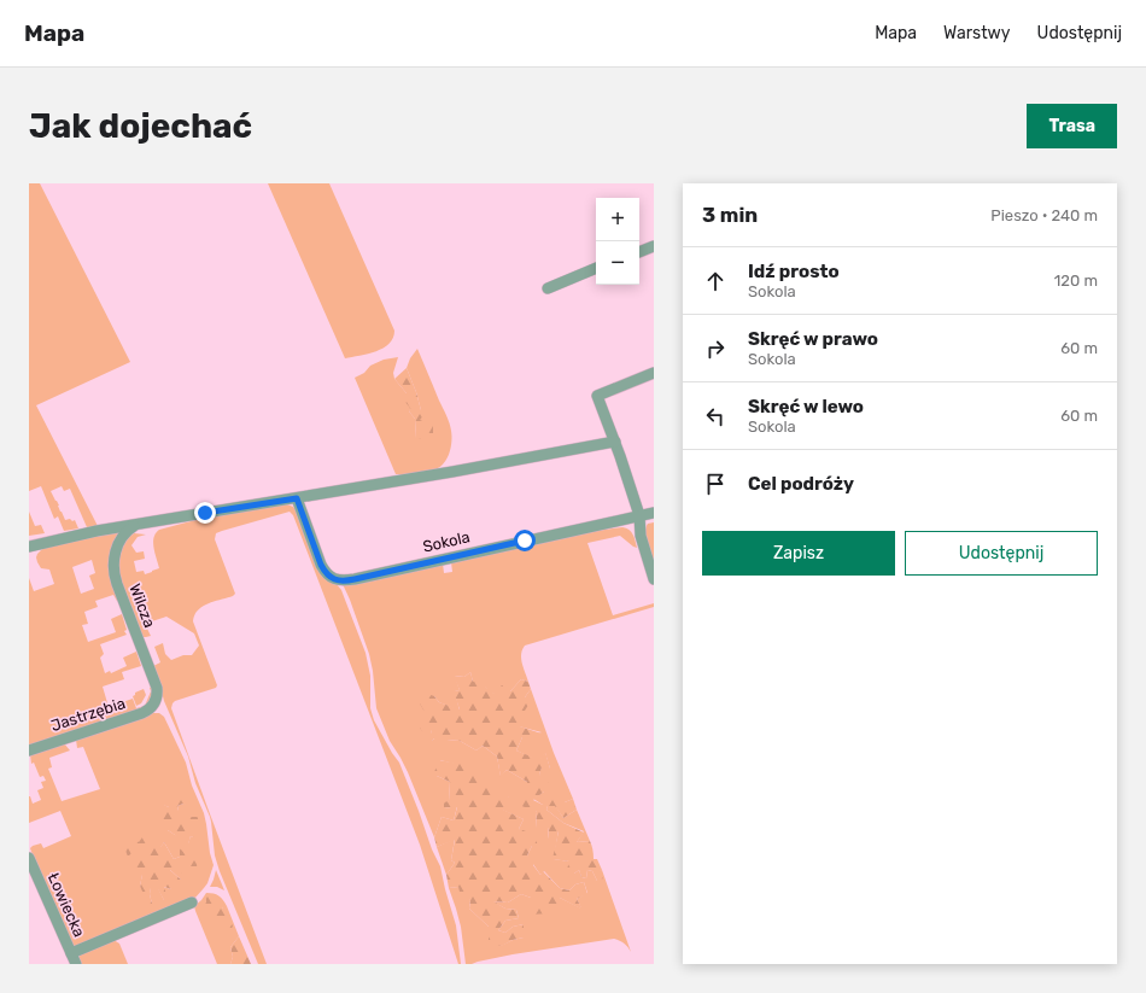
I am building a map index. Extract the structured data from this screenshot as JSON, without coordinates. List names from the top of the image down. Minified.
{"streets":{"street":["Sokola","Wilcza","Jastrzębia","Łowiecka"]},"crossings":[["Wilcza","Jastrzębia"]],"page":{"header":"Mapa","nav":["Mapa","Warstwy","Udostępnij"],"buttons":["Trasa",["Zapisz","Udostępnij"]],"title":"Jak dojechać","heading":["3 min","Pieszo · 240 m"],"map_buttons":["+","−"],"list":[["Idź prosto","Sokola","120 m"],["Skręć w prawo","Sokola","60 m"],["Skręć w lewo","Sokola","60 m"],"Cel podróży"]}}
